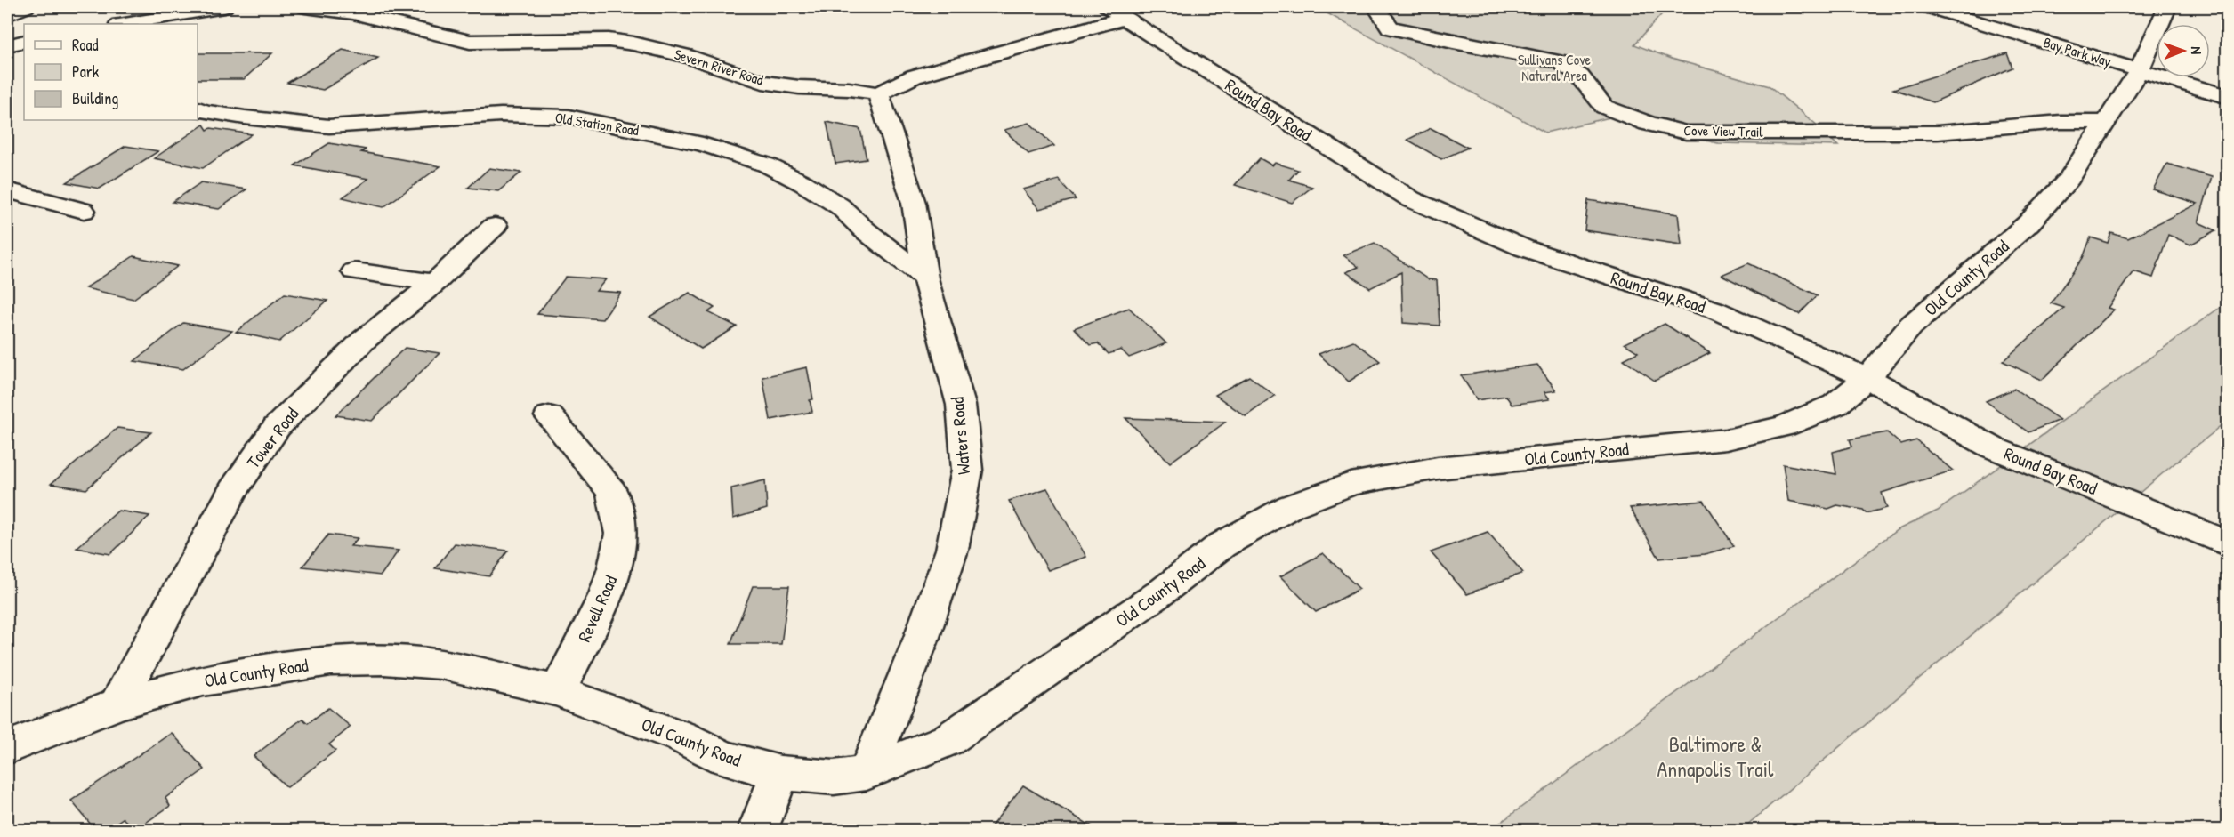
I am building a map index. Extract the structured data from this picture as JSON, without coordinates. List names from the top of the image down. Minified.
{"streets":{"street":["Bay Park Way","Severn River Road","Round Bay Road","Old Station Road","Cove View Trail","Old County Road","Waters Road","Tower Road","Revell Road"]},"crossings":[["Bay Park Way","Old County Road"],["Severn River Road","Waters Road"],["Round Bay Road","Old County Road"],["Old Station Road","Waters Road"],["Cove View Trail","Old County Road"],["Old County Road","Waters Road"],["Old County Road","Tower Road"],["Old County Road","Revell Road"]],"parks":["Sullivans Cove Natural Area","Baltimore & Annapolis Trail"],"legend":["Road","Park","Building"],"north":"right"}
